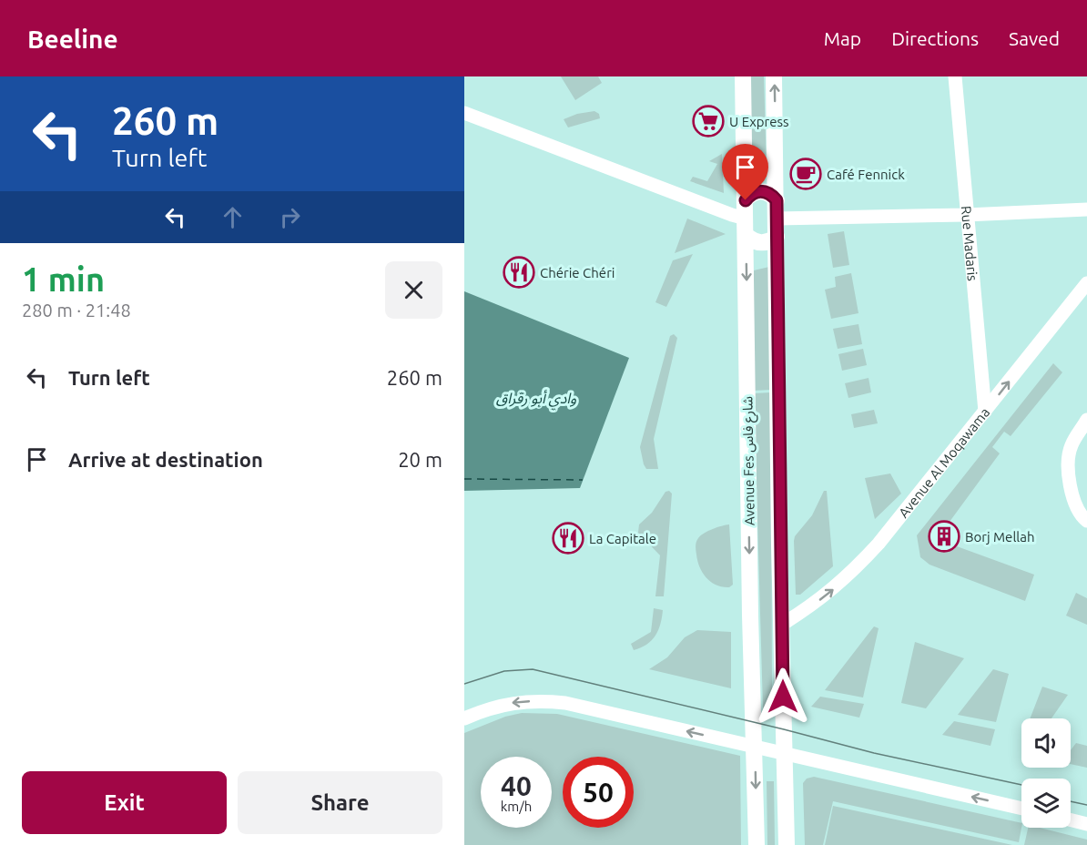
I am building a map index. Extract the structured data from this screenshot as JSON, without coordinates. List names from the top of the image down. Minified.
{"streets":{"main road":["Avenue Fes شارع فاس"],"street":["Rue Madaris","Avenue Al Moqawama"]},"crossings":[["Rue Madaris","Avenue Al Moqawama"]],"one_way":["Avenue Al Moqawama"],"water":["وادي أبو رقراق"],"places":{"supermarket":["U Express"],"cafe":["Café Fennick"],"restaurant":["Chérie Chéri","La Capitale"],"building":["Borj Mellah"]},"page":{"header":"Beeline","nav":["Map","Directions","Saved"],"turn":["260 m","Turn left"],"heading":["1 min","280 m · 21:48"],"list":[{"name":"Turn left","value":"260 m"},{"name":"Arrive at destination","value":"20 m"}],"speed":"40 km/h","limit":"50","buttons":["Exit","Share"]}}
